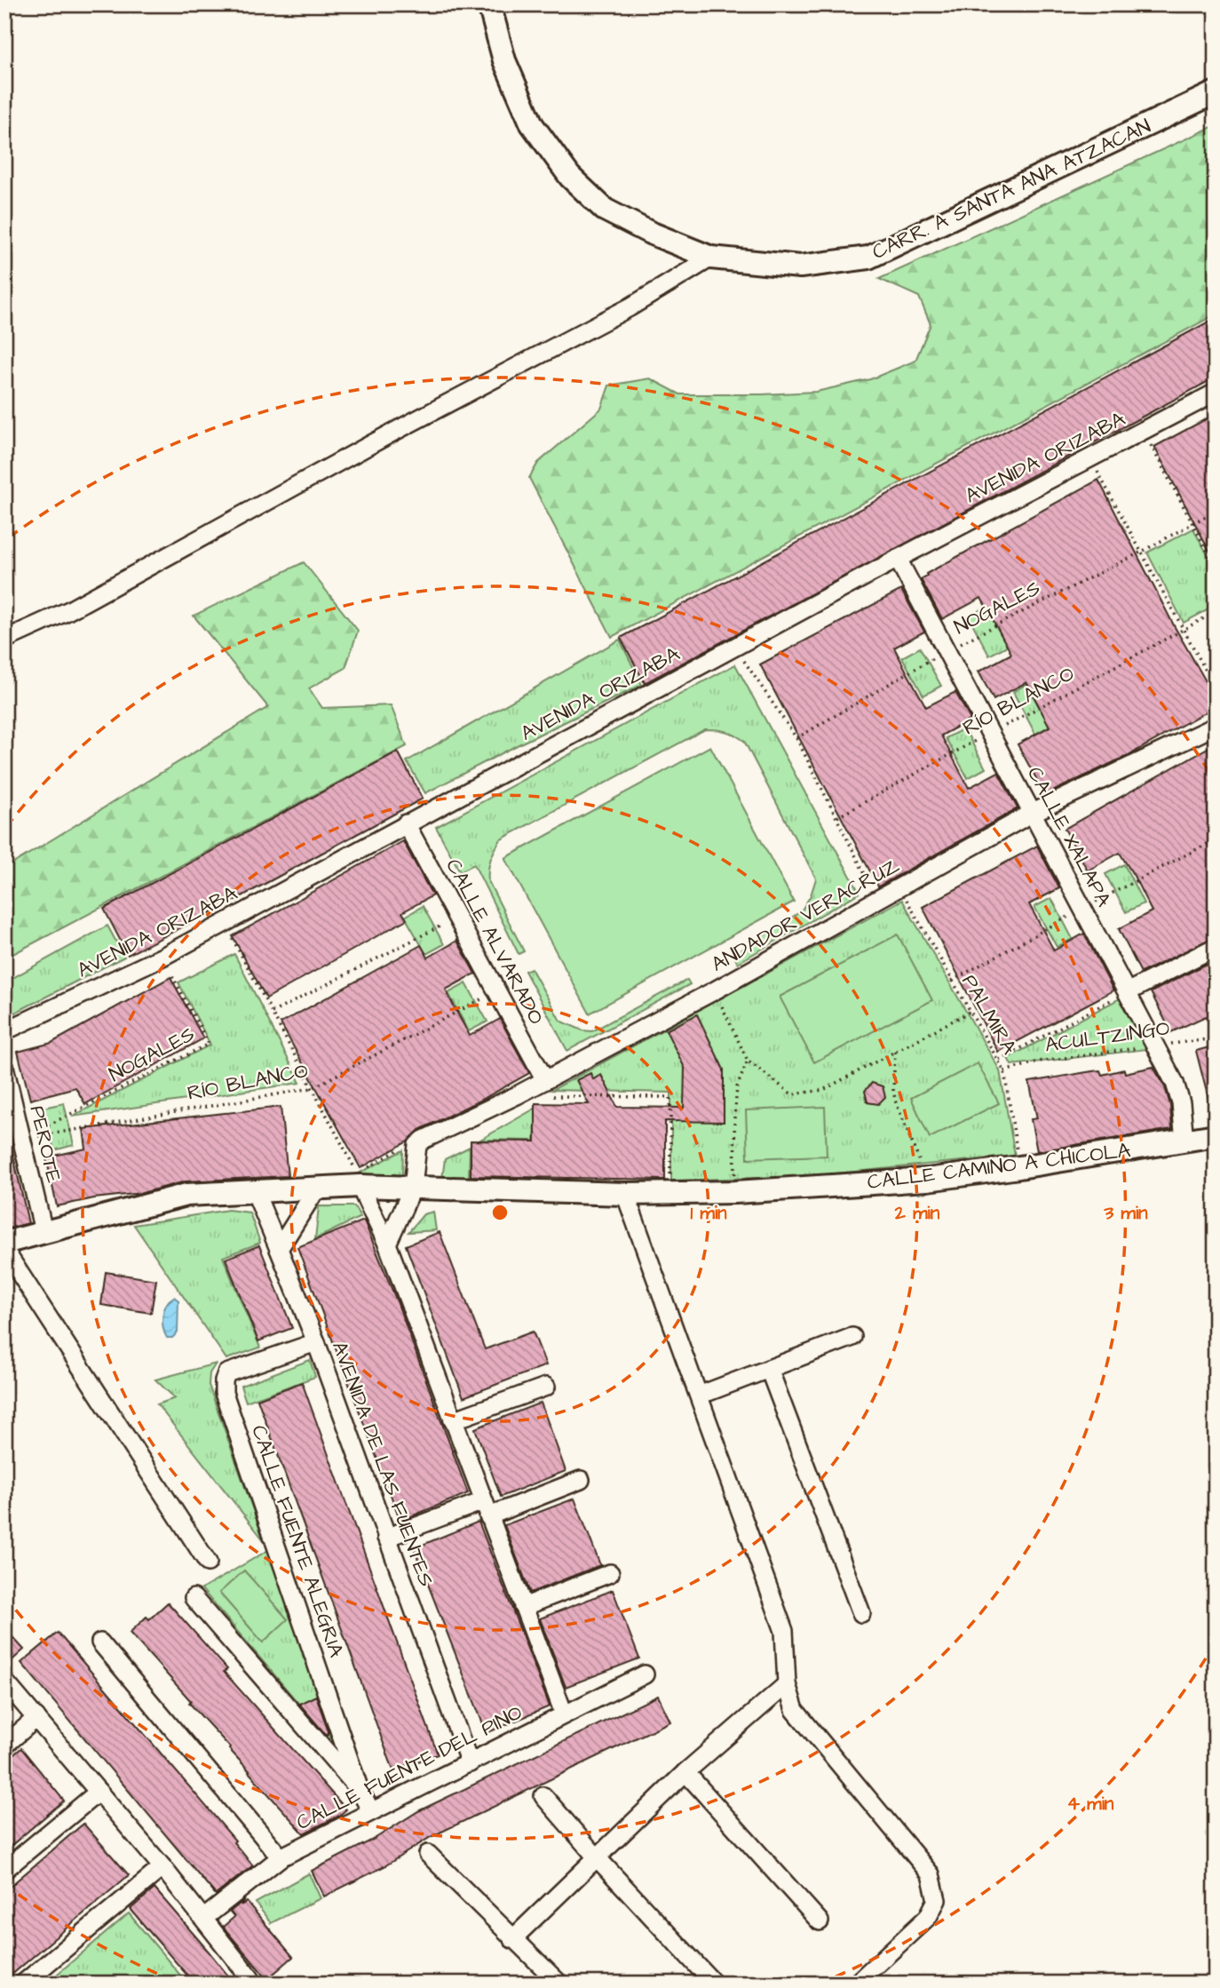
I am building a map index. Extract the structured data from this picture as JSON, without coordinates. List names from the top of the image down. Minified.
{"streets":{"street":["CARR. A SANTA ANA ATZACAN","AVENIDA ORIZABA","CALLE XALAPA","ANDADOR VERACRUZ","CALLE ALVARADO","PEROTE","CALLE CAMINO A CHICOLA","AVENIDA DE LAS FUENTES","CALLE FUENTE ALEGRIA","CALLE FUENTE DEL PINO"],"path":["NOGALES","RÍO BLANCO","PALMIRA","ACULTZINGO"]},"crossings":[["AVENIDA ORIZABA","NOGALES"],["AVENIDA ORIZABA","CALLE XALAPA"],["AVENIDA ORIZABA","CALLE ALVARADO"],["NOGALES","RÍO BLANCO"],["NOGALES","CALLE XALAPA"],["NOGALES","PEROTE"],["RÍO BLANCO","CALLE XALAPA"],["RÍO BLANCO","CALLE ALVARADO"],["RÍO BLANCO","PEROTE"],["CALLE XALAPA","ANDADOR VERACRUZ"],["CALLE XALAPA","ACULTZINGO"],["CALLE XALAPA","CALLE CAMINO A CHICOLA"],["ANDADOR VERACRUZ","CALLE ALVARADO"],["ANDADOR VERACRUZ","PALMIRA"],["PALMIRA","ACULTZINGO"],["PALMIRA","CALLE CAMINO A CHICOLA"],["PEROTE","CALLE CAMINO A CHICOLA"],["CALLE CAMINO A CHICOLA","AVENIDA DE LAS FUENTES"],["AVENIDA DE LAS FUENTES","CALLE FUENTE ALEGRIA"],["AVENIDA DE LAS FUENTES","CALLE FUENTE DEL PINO"],["CALLE FUENTE ALEGRIA","CALLE FUENTE DEL PINO"]],"rings":["1 min","2 min","3 min","4 min"]}
